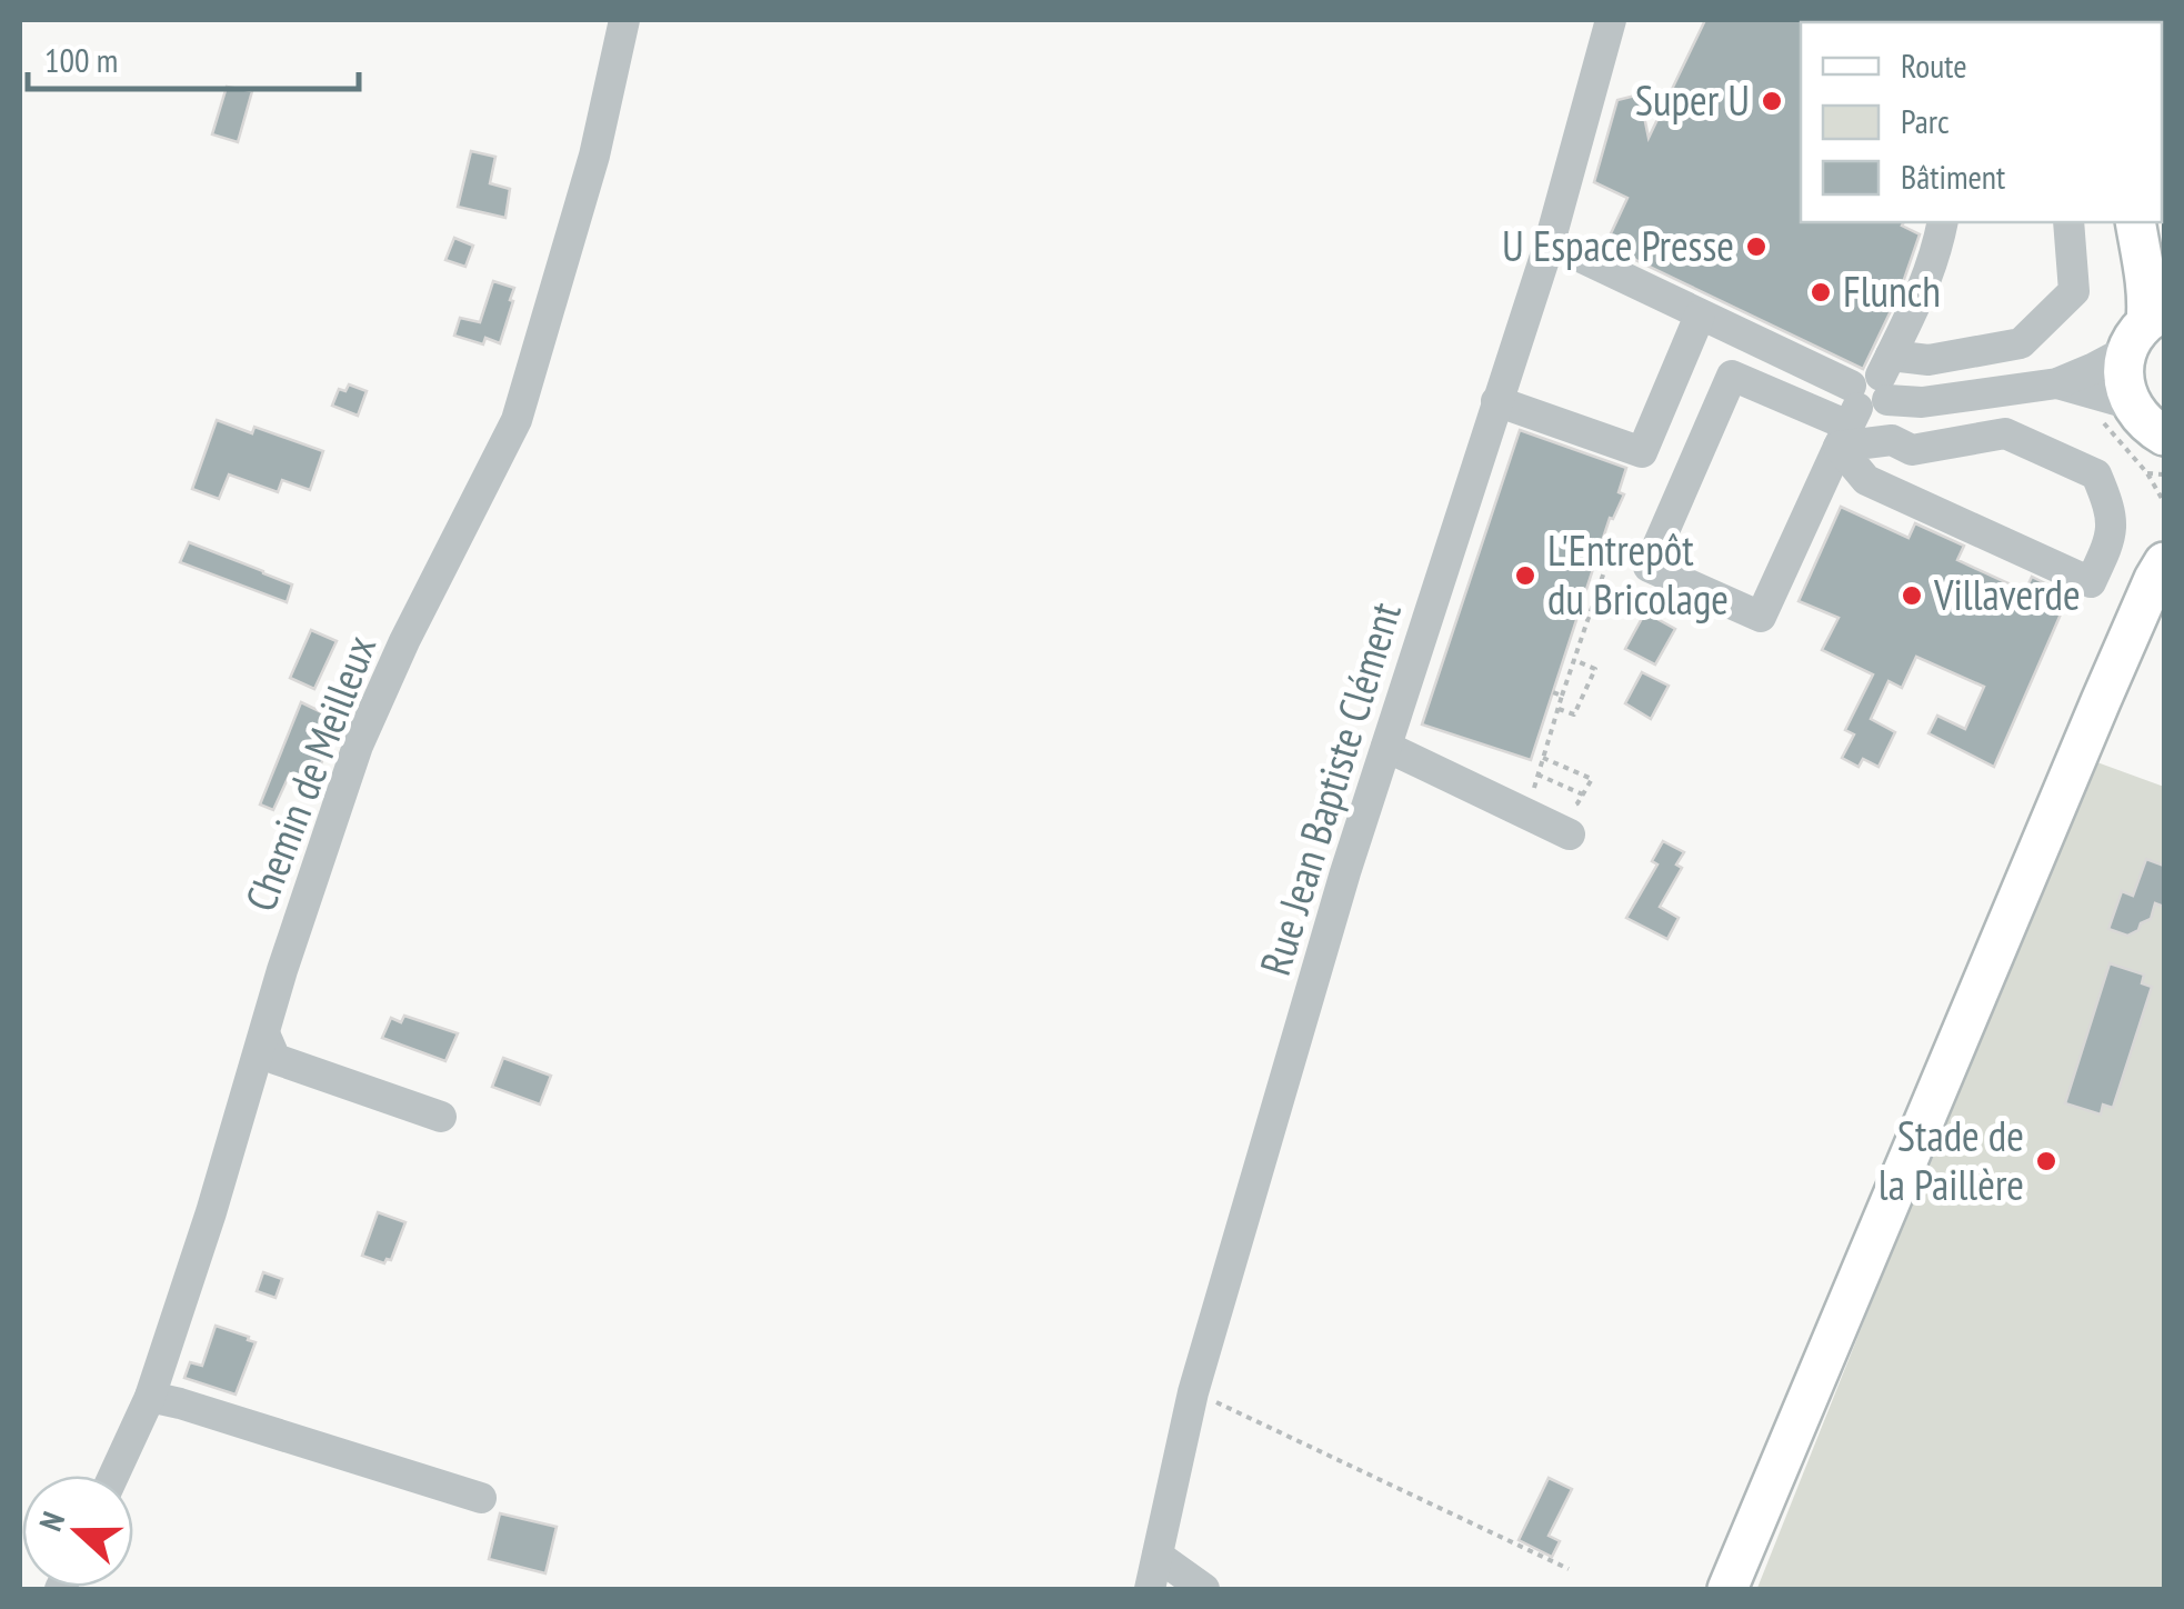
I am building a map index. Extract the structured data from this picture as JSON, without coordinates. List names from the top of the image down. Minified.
{"streets":{"street":["Chemin de Meilleux","Rue Jean Baptiste Clément"]},"places":["Super U","U Espace Presse","Flunch","L'Entrepôt du Bricolage","Villaverde","Stade de la Paillère"],"legend":["Route","Parc","Bâtiment"],"scale_bar":"100 m","north":"left"}
